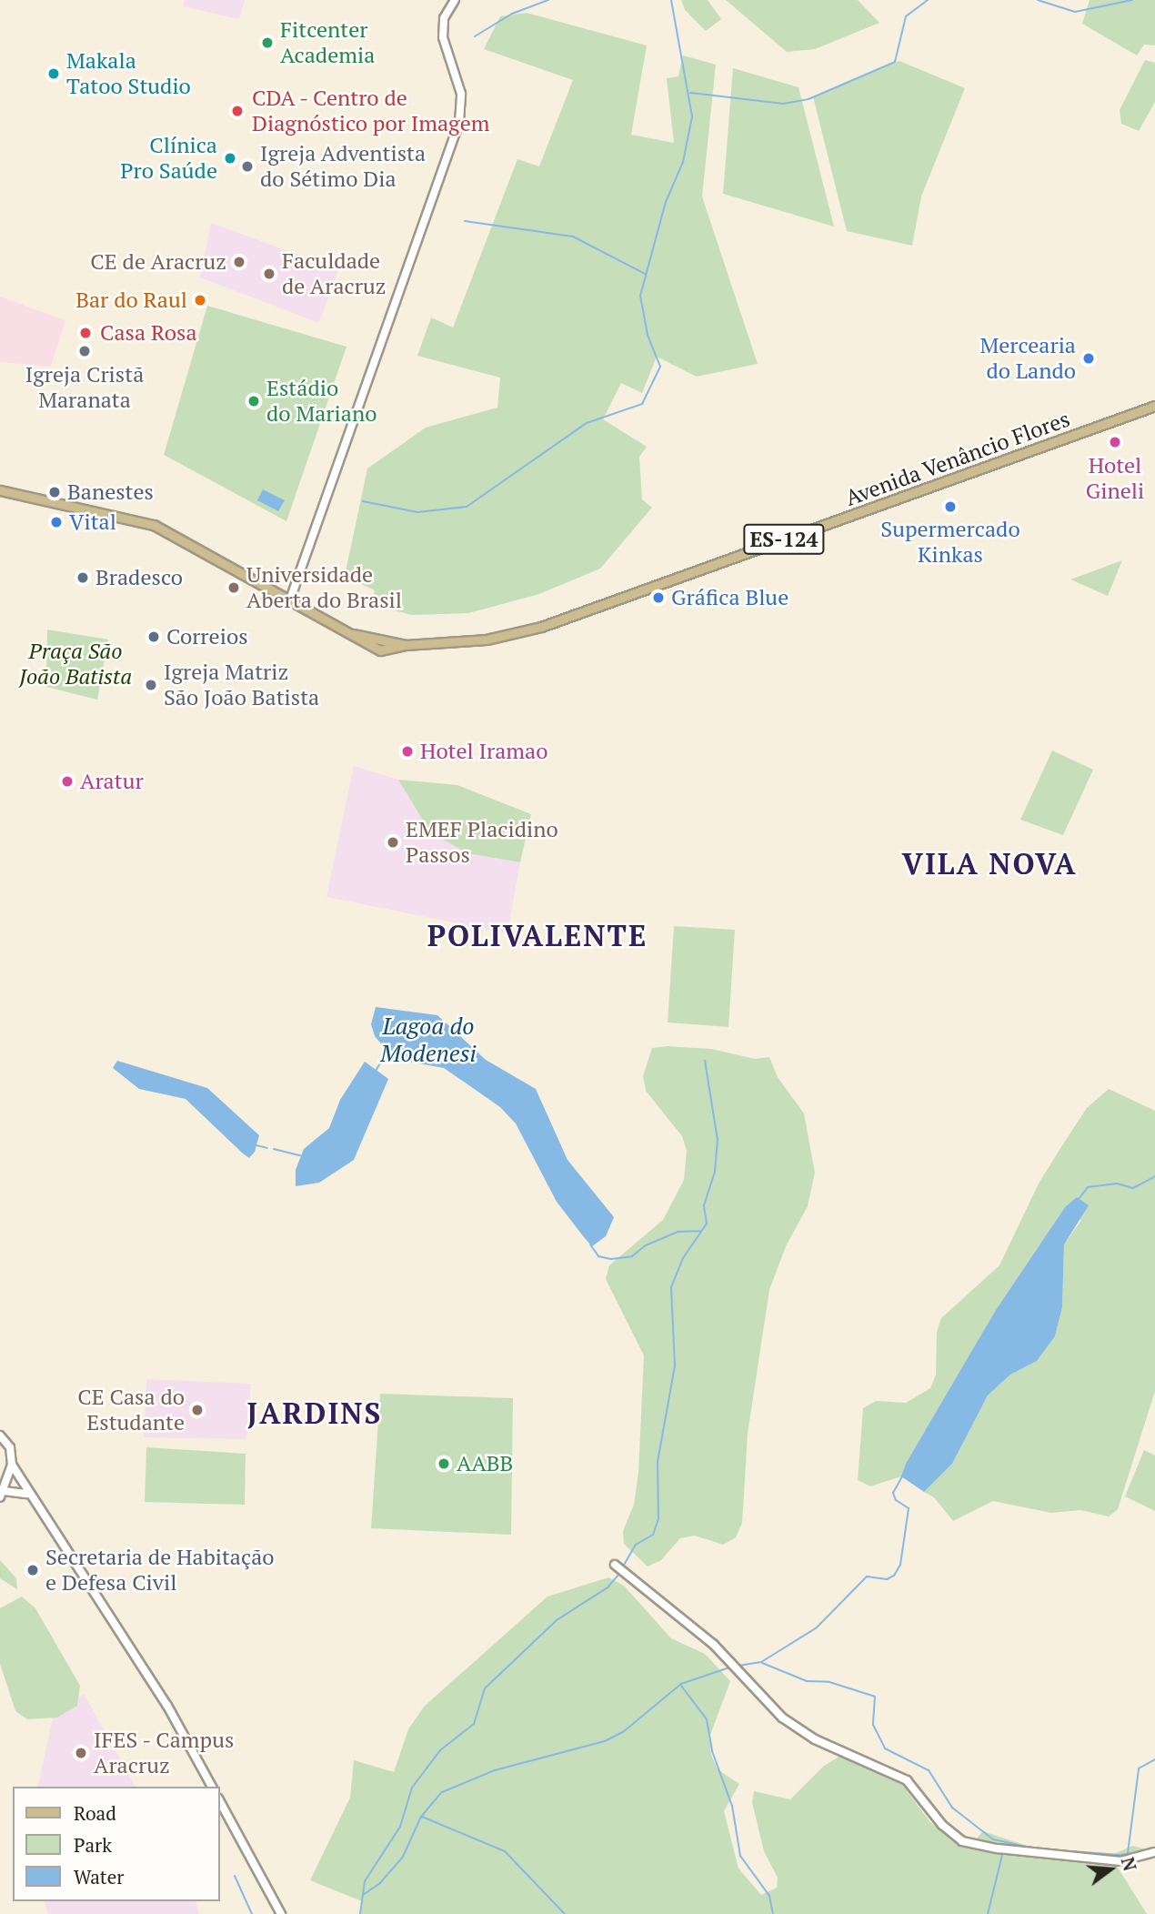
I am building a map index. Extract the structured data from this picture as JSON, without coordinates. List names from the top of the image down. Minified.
{"streets":{"main road":["Avenida Venâncio Flores","ES-124"]},"districts":["VILA NOVA","POLIVALENTE","JARDINS"],"water":["Lagoa do Modenesi"],"parks":["Praça São João Batista"],"places":["Fitcenter Academia","Makala Tatoo Studio","CDA - Centro de Diagnóstico por Imagem","Clínica Pro Saúde","Igreja Adventista do Sétimo Dia","CE de Aracruz","Faculdade de Aracruz","Bar do Raul","Casa Rosa","Igreja Cristã Maranata","Mercearia do Lando","Estádio do Mariano","Hotel Gineli","Banestes","Supermercado Kinkas","Vital","Bradesco","Universidade Aberta do Brasil","Gráfica Blue","Correios","Igreja Matriz São João Batista","Hotel Iramao","Aratur","EMEF Placidino Passos","CE Casa do Estudante","AABB","Secretaria de Habitação e Defesa Civil","IFES - Campus Aracruz"],"legend":["Road","Park","Water"],"north":"right"}
